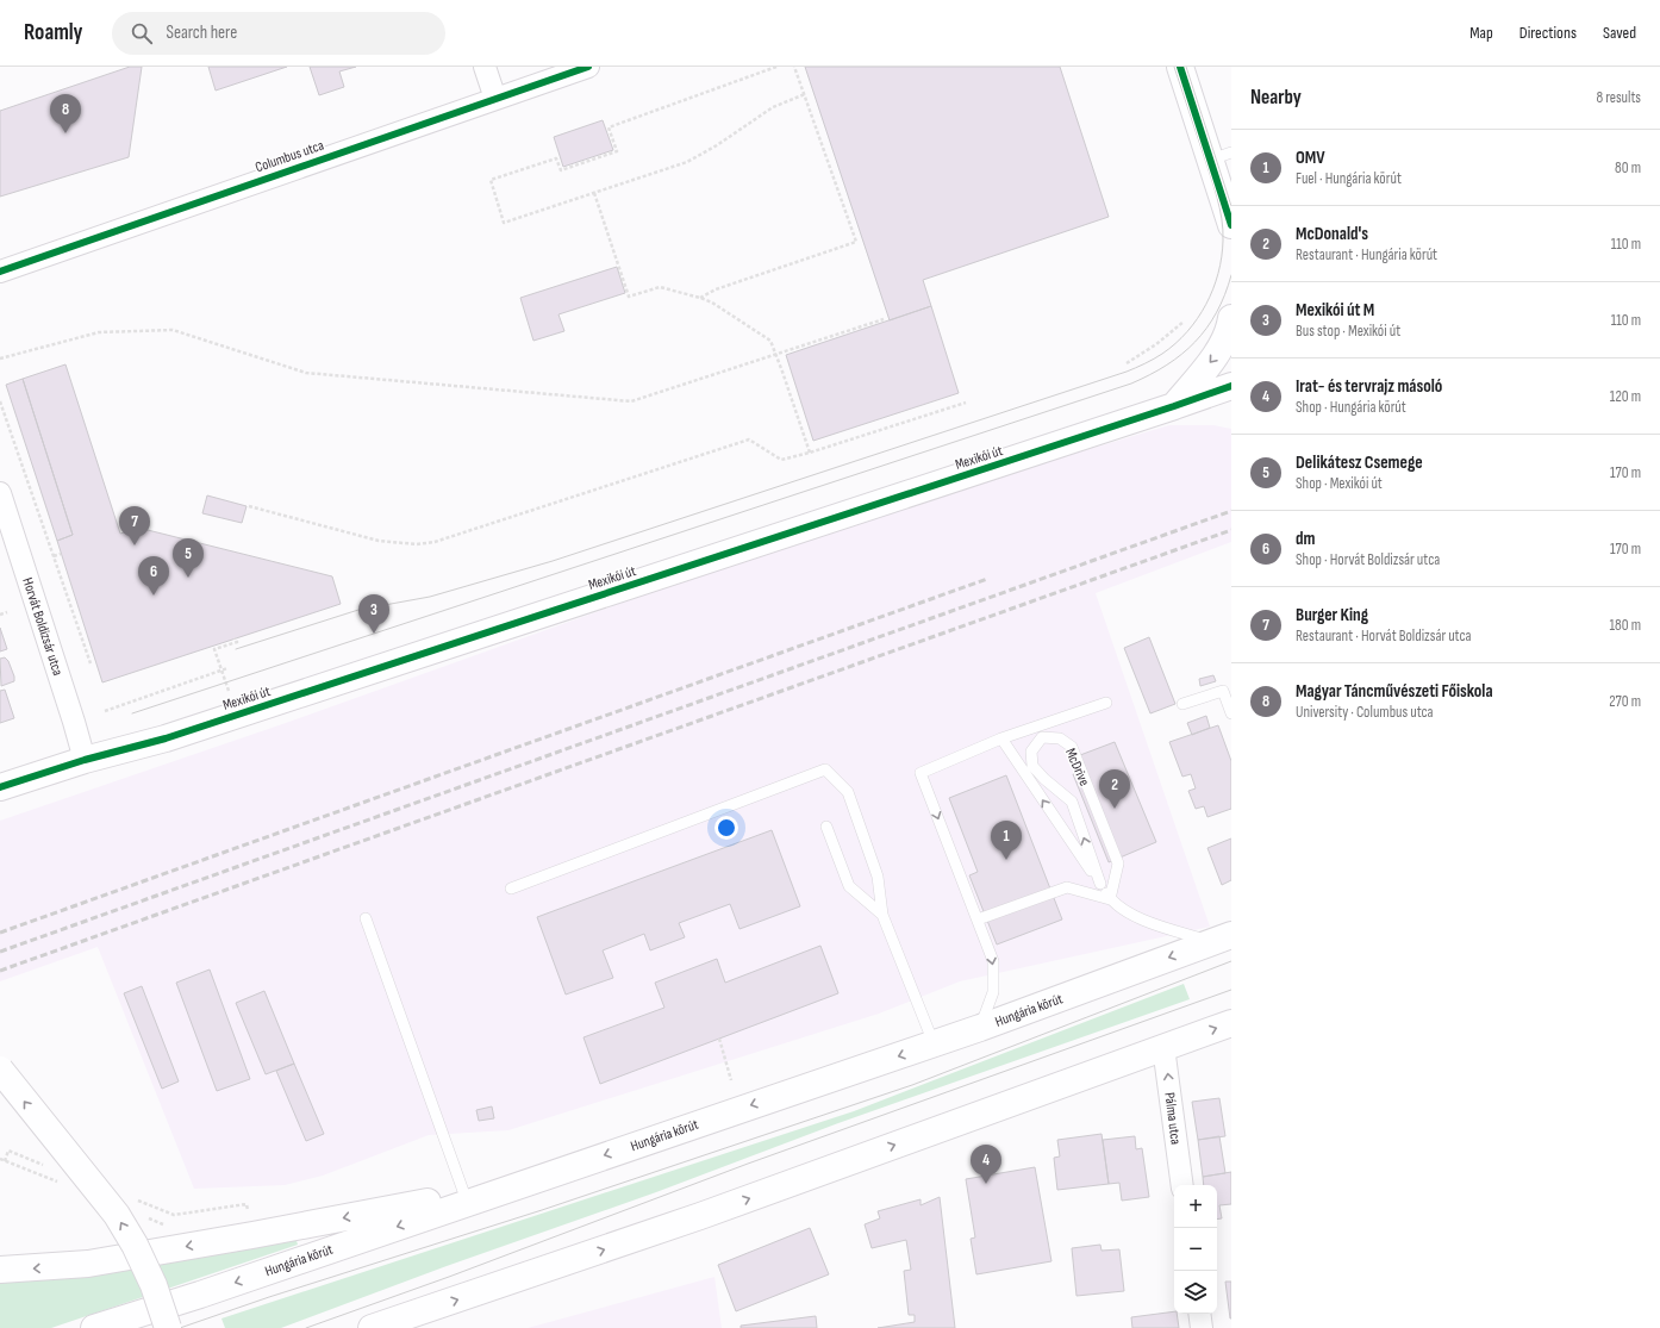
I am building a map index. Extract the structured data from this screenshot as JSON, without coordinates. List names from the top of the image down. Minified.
{"streets":{"main road":["Mexikói út","Hungária körút"],"street":["Columbus utca","Horvát Boldizsár utca","Pálma utca"],"lane":["McDrive"]},"crossings":[["Mexikói út","Horvát Boldizsár utca"]],"one_way":["Pálma utca"],"page":{"header":"Roamly","search":"Search here","nav":["Map","Directions","Saved"],"heading":["Nearby","8 results"],"pins":["8","7","5","6","3","2","1","4"],"list":[{"mark":"1","name":"OMV","note":"Fuel · Hungária körút","value":"80 m"},{"mark":"2","name":"McDonald's","note":"Restaurant · Hungária körút","value":"110 m"},{"mark":"3","name":"Mexikói út M","note":"Bus stop · Mexikói út","value":"110 m"},{"mark":"4","name":"Irat- és tervrajz másoló","note":"Shop · Hungária körút","value":"120 m"},{"mark":"5","name":"Delikátesz Csemege","note":"Shop · Mexikói út","value":"170 m"},{"mark":"6","name":"dm","note":"Shop · Horvát Boldizsár utca","value":"170 m"},{"mark":"7","name":"Burger King","note":"Restaurant · Horvát Boldizsár utca","value":"180 m"},{"mark":"8","name":"Magyar Táncművészeti Főiskola","note":"University · Columbus utca","value":"270 m"}],"map_buttons":["+","−"]}}
